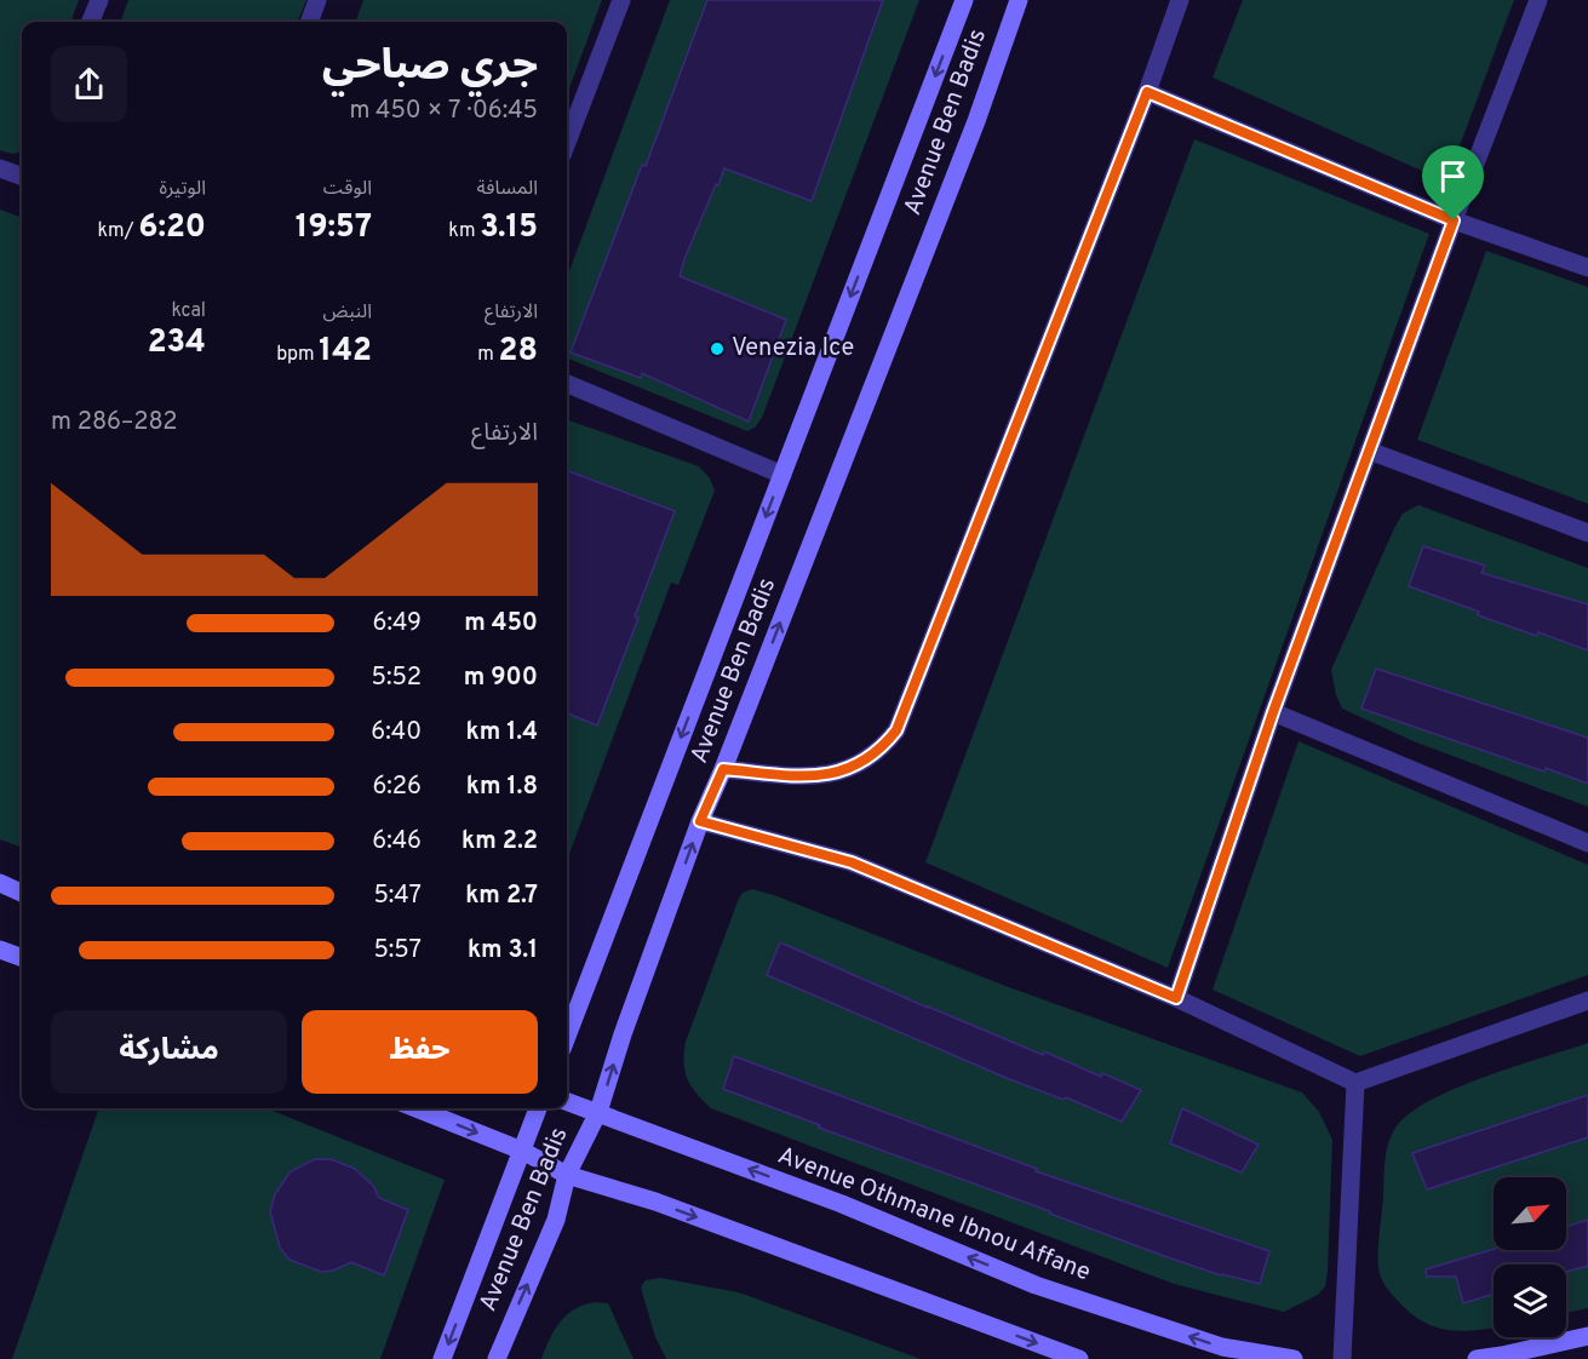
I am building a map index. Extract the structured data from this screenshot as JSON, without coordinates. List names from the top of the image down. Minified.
{"streets":{"main road":["Avenue Ben Badis","Avenue Othmane Ibnou Affane"]},"crossings":[["Avenue Ben Badis","Avenue Othmane Ibnou Affane"]],"places":["Venezia Ice"],"north":"top right","page":{"heading":["جري صباحي","06:45 · 7 × 450 m"],"stats":[["المسافة","3.15 km"],["الوقت","19:57"],["الوتيرة","6:20 /km"],["الارتفاع","28 m"],["النبض","142 bpm"],["kcal","234"]],"chart":["الارتفاع","282–286 m"],"list":[{"name":"450 m","note":"6:49"},{"name":"900 m","note":"5:52"},{"name":"1.4 km","note":"6:40"},{"name":"1.8 km","note":"6:26"},{"name":"2.2 km","note":"6:46"},{"name":"2.7 km","note":"5:47"},{"name":"3.1 km","note":"5:57"}],"buttons":["حفظ","مشاركة"]}}
